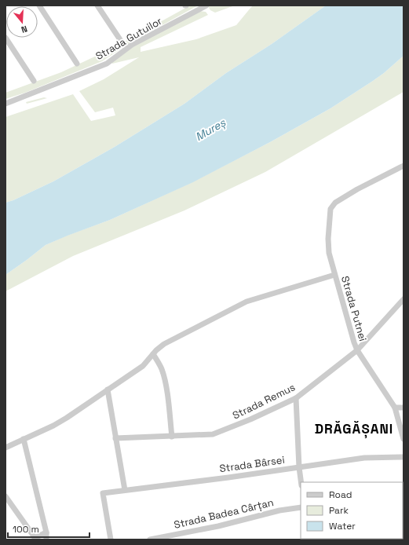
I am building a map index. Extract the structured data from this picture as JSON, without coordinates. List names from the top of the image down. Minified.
{"streets":{"street":["Strada Gutuilor","Strada Putnei","Strada Remus","Strada Bârsei","Strada Badea Cârțan"]},"crossings":[["Strada Putnei","Strada Remus"]],"districts":["DRĂGĂȘANI"],"water":["Mureș"],"legend":["Road","Park","Water"],"scale_bar":"100 m","north":"bottom"}
